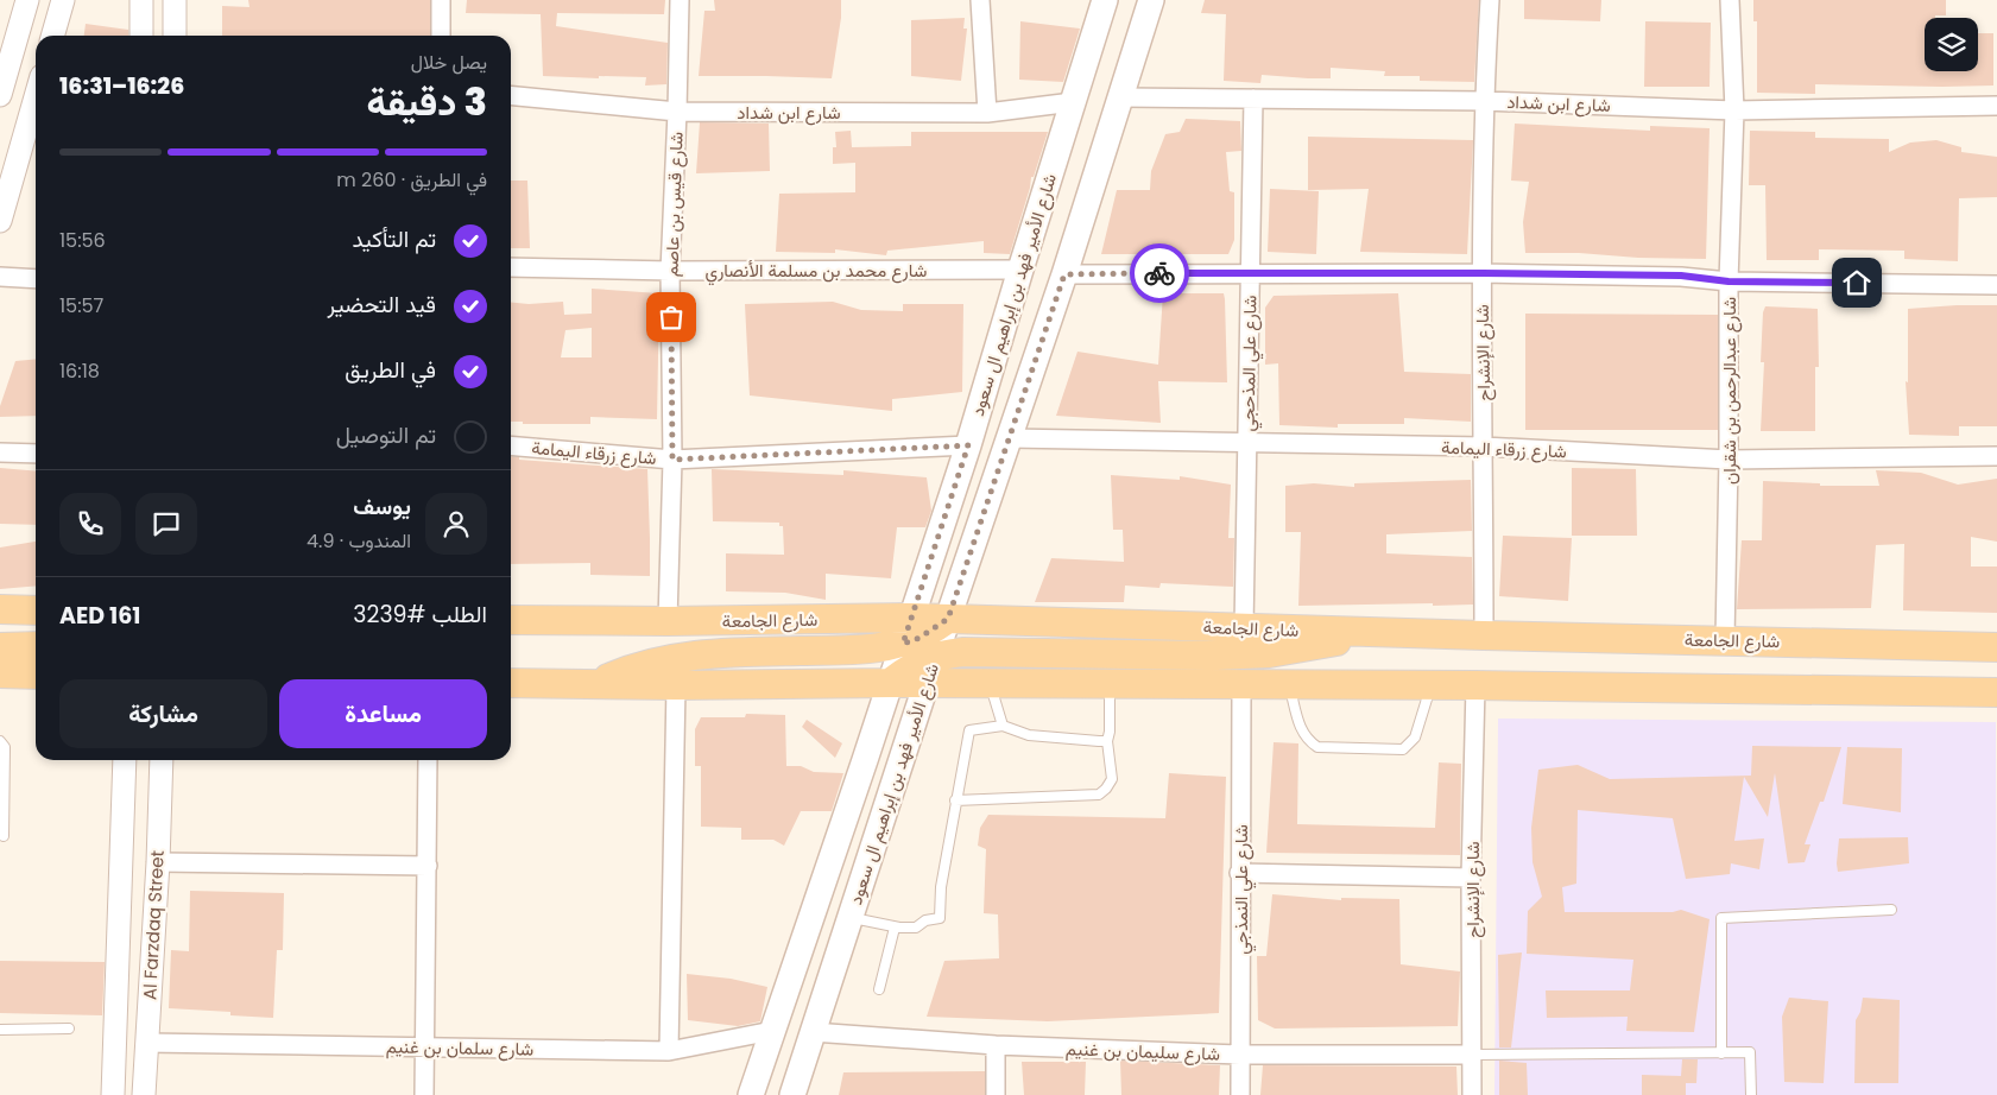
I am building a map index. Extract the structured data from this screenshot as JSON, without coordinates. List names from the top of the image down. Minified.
{"streets":{"main road":["شارع الأمير فهد بن إبراهيم ال سعود","شارع الجامعة"],"street":["شارع ابن شداد","شارع قيس بن عاصم","شارع محمد بن مسلمة الأنصاري","شارع الإنشراح","شارع علي المذحجي","شارع عبدالرحمن بن شقران","شارع زرقاء اليمامة","شارع علي النمذجي","Al Farzdaq Street","شارع سلمان بن غنيم","شارع سليمان بن غنيم"]},"crossings":[["شارع ابن شداد","شارع قيس بن عاصم"],["شارع ابن شداد","شارع الأمير فهد بن إبراهيم ال سعود"],["شارع ابن شداد","شارع الإنشراح"],["شارع ابن شداد","شارع علي المذحجي"],["شارع ابن شداد","شارع عبدالرحمن بن شقران"],["شارع قيس بن عاصم","شارع محمد بن مسلمة الأنصاري"],["شارع قيس بن عاصم","شارع زرقاء اليمامة"],["شارع قيس بن عاصم","شارع الجامعة"],["شارع محمد بن مسلمة الأنصاري","شارع الأمير فهد بن إبراهيم ال سعود"],["شارع الأمير فهد بن إبراهيم ال سعود","شارع زرقاء اليمامة"],["شارع الأمير فهد بن إبراهيم ال سعود","شارع الجامعة"],["شارع الأمير فهد بن إبراهيم ال سعود","شارع سلمان بن غنيم"],["شارع الأمير فهد بن إبراهيم ال سعود","شارع سليمان بن غنيم"],["شارع الإنشراح","شارع زرقاء اليمامة"],["شارع الإنشراح","شارع الجامعة"],["شارع الإنشراح","شارع سليمان بن غنيم"],["شارع علي المذحجي","شارع زرقاء اليمامة"],["شارع علي المذحجي","شارع الجامعة"],["شارع عبدالرحمن بن شقران","شارع زرقاء اليمامة"],["شارع عبدالرحمن بن شقران","شارع الجامعة"],["شارع علي النمذجي","شارع سليمان بن غنيم"],["Al Farzdaq Street","شارع سلمان بن غنيم"]],"page":{"heading":["3 دقيقة","يصل خلال","16:26–16:31"],"panel":["يوسف","المندوب · 4.9","الطلب #3239","AED 161"],"bar":"في الطريق · 260 m","list":[["تم التأكيد","15:56"],["قيد التحضير","15:57"],["في الطريق","16:18"],"تم التوصيل"],"buttons":["مساعدة","مشاركة"]}}
